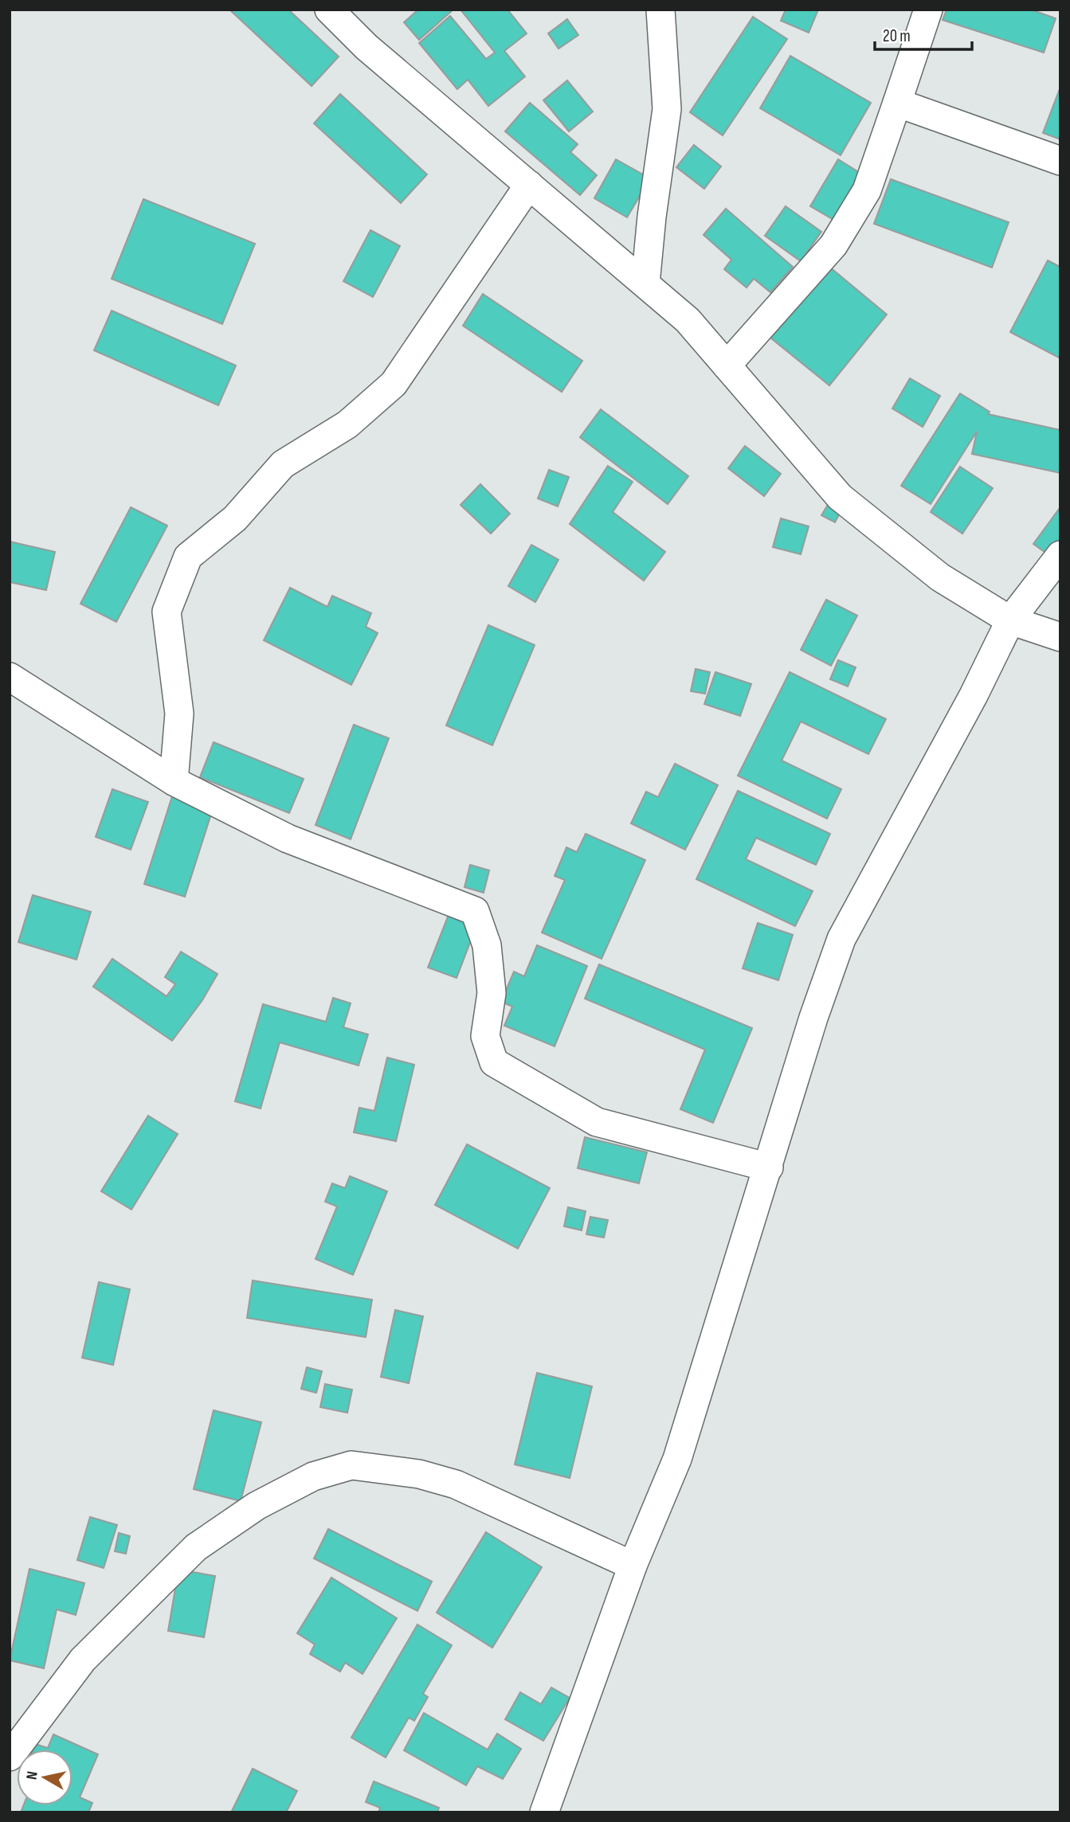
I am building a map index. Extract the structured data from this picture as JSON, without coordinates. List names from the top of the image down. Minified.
{"scale_bar":"20 m","north":"left"}
